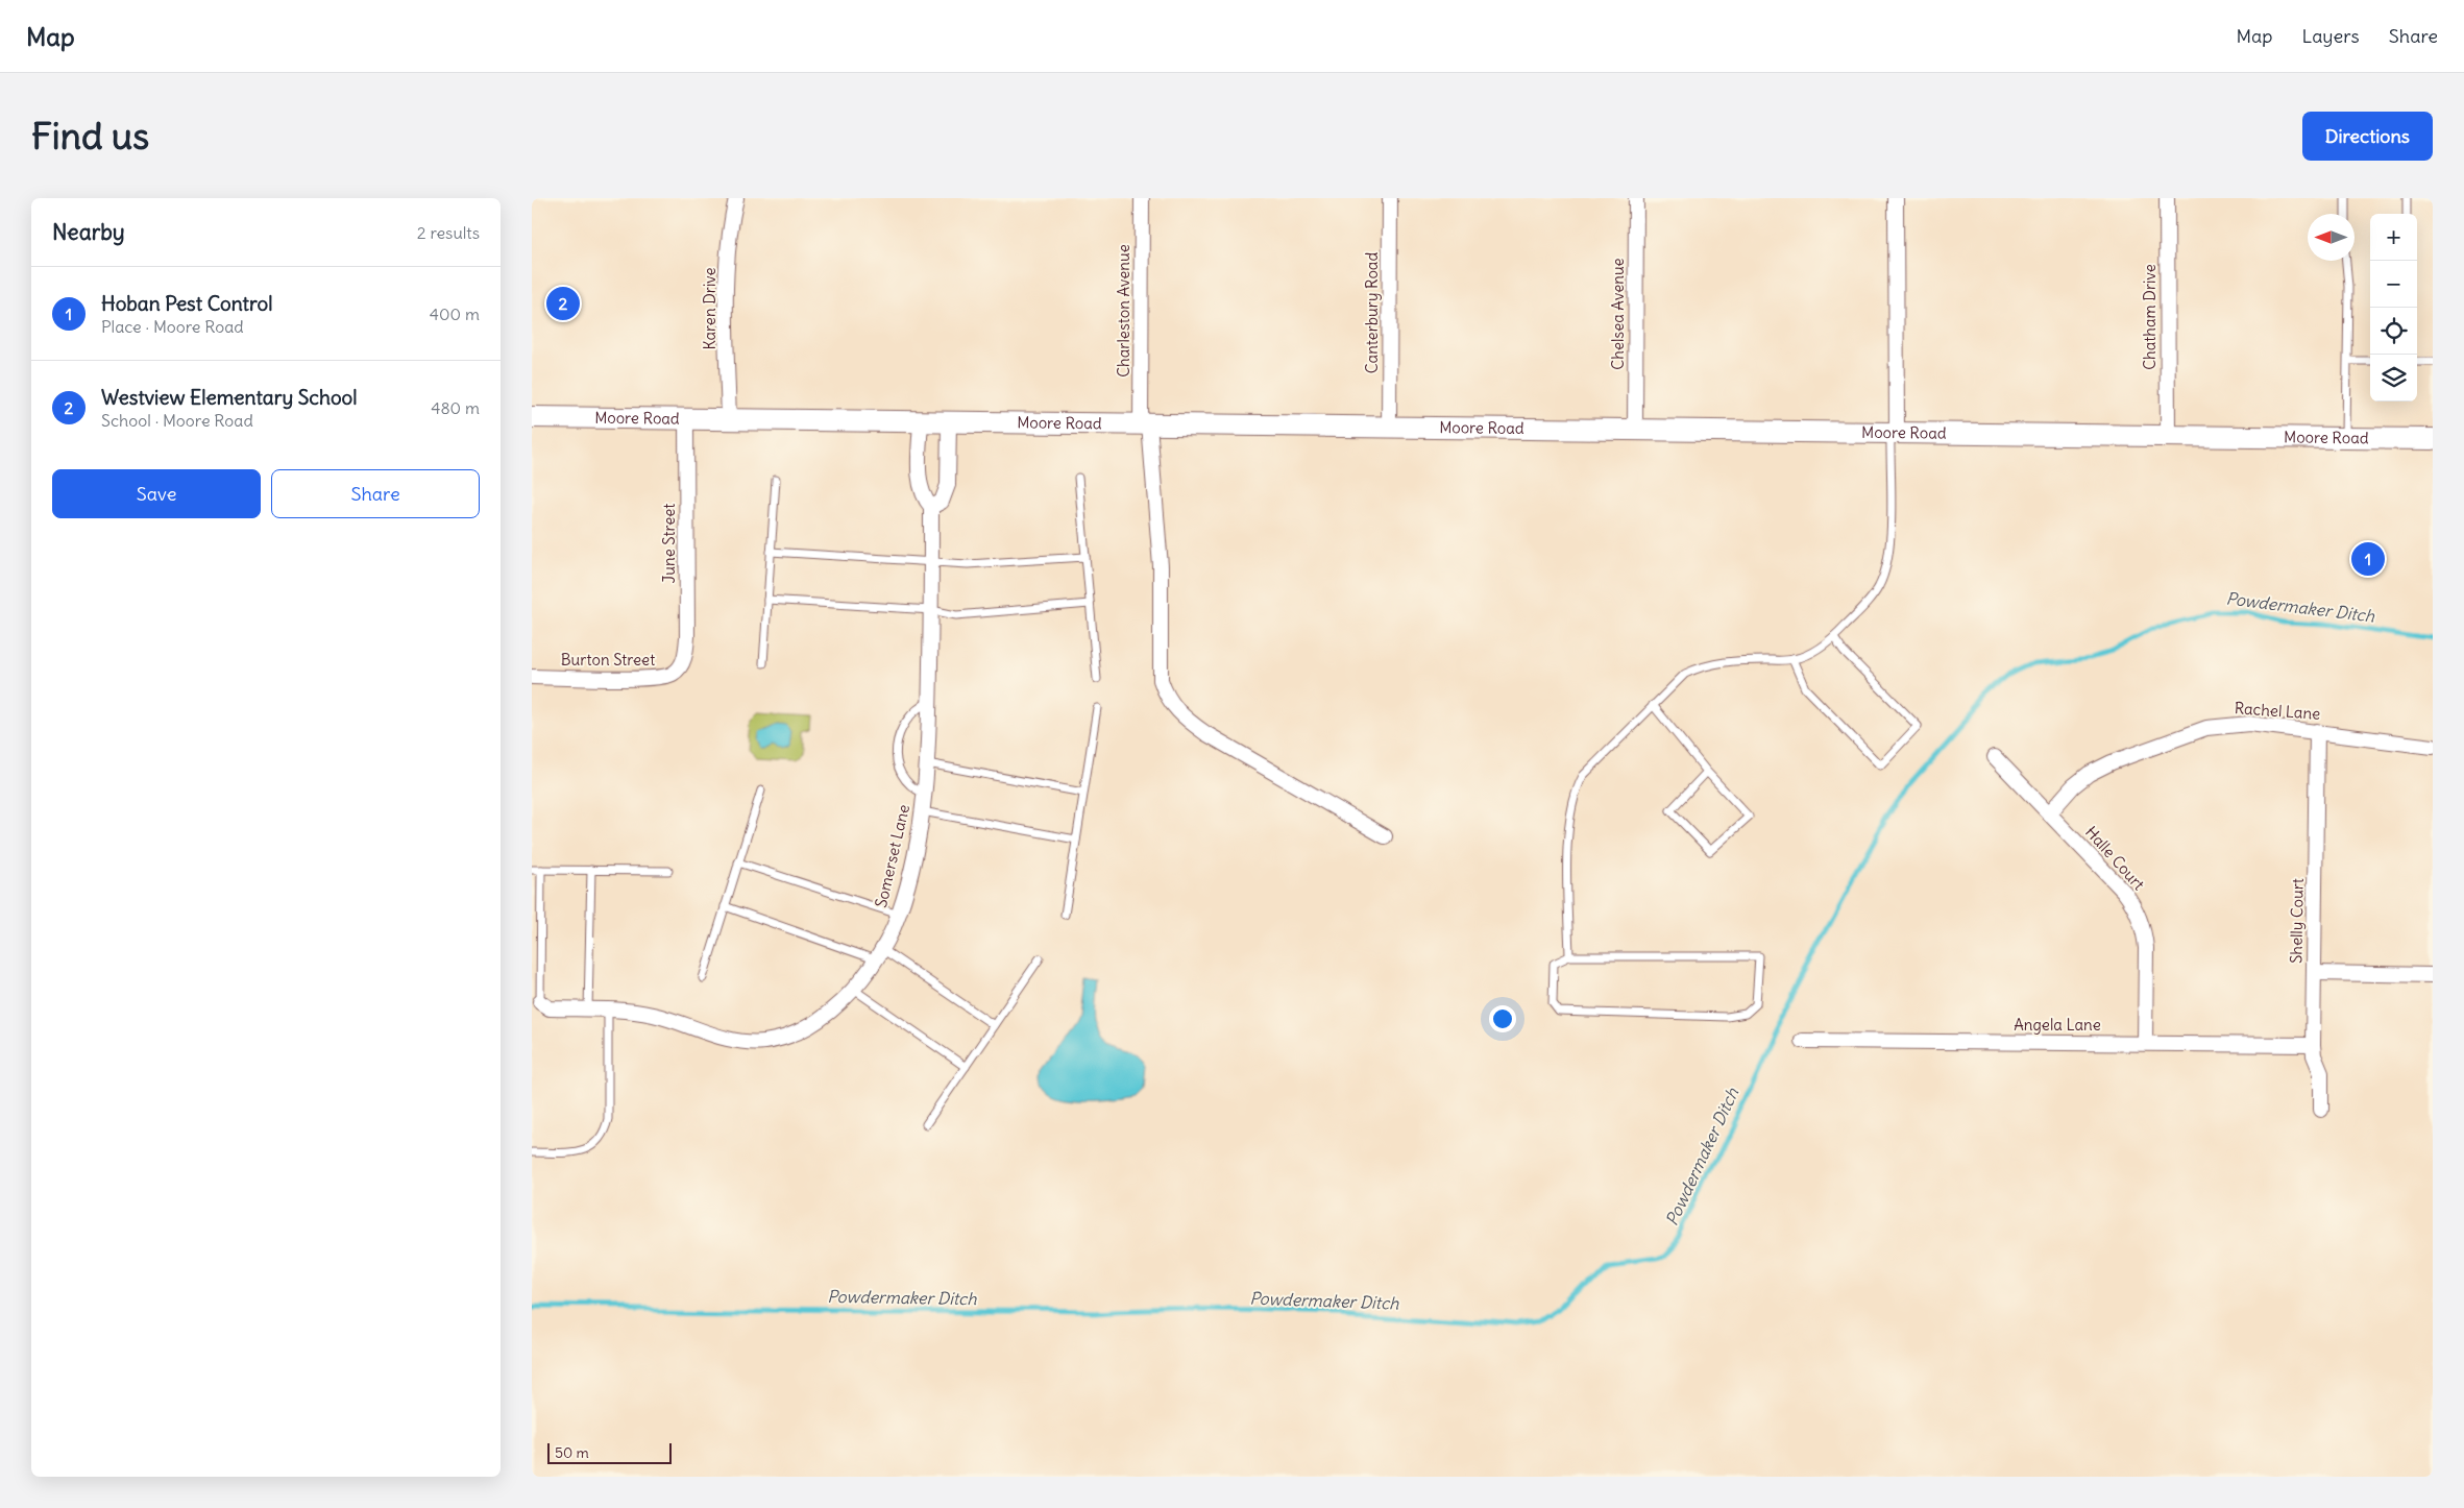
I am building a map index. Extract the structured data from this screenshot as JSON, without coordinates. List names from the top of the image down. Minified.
{"streets":{"street":["Karen Drive","Charleston Avenue","Canterbury Road","Chelsea Avenue","Chatham Drive","Moore Road","June Street","Burton Street","Rachel Lane","Somerset Lane","Halle Court","Shelly Court","Angela Lane"]},"crossings":[["Karen Drive","Moore Road"],["Charleston Avenue","Moore Road"],["Canterbury Road","Moore Road"],["Chelsea Avenue","Moore Road"],["Chatham Drive","Moore Road"],["Moore Road","June Street"],["Moore Road","Somerset Lane"],["June Street","Burton Street"],["Rachel Lane","Halle Court"],["Rachel Lane","Shelly Court"],["Halle Court","Angela Lane"],["Shelly Court","Angela Lane"]],"water":["Powdermaker Ditch"],"scale_bar":"50 m","north":"left","page":{"header":"Map","nav":["Map","Layers","Share"],"buttons":["Directions",["Save","Share"]],"title":"Find us","heading":["Nearby","2 results"],"map_buttons":["+","−"],"list":[{"mark":"1","name":"Hoban Pest Control","note":"Place · Moore Road","value":"400 m"},{"mark":"2","name":"Westview Elementary School","note":"School · Moore Road","value":"480 m"}],"pins":["2","1"],"scale":"50 m"}}
